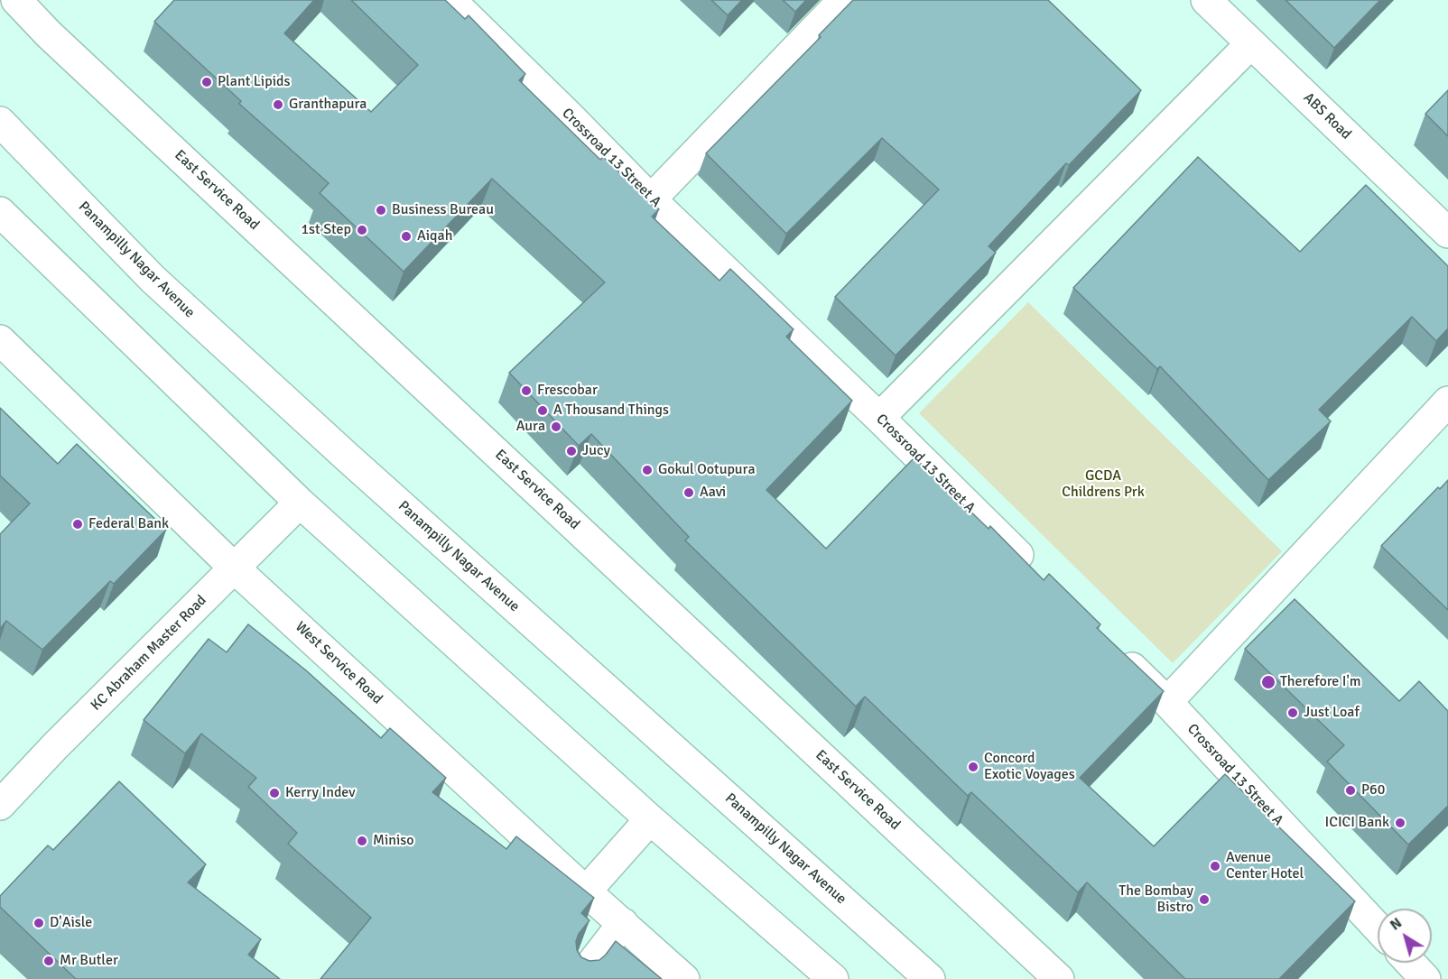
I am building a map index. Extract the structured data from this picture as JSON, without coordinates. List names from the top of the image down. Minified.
{"streets":{"street":["ABS Road","Crossroad 13 Street A","East Service Road","Panampilly Nagar Avenue","KC Abraham Master Road","West Service Road"]},"crossings":[["KC Abraham Master Road","West Service Road"]],"parks":["GCDA Childrens Prk"],"places":["Plant Lipids","Granthapura","Business Bureau","1st Step","Aiqah","Frescobar","A Thousand Things","Aura","Jucy","Gokul Ootupura","Aavi","Federal Bank","Therefore I'm","Just Loaf","Concord Exotic Voyages","P60","Kerry Indev","ICICI Bank","Miniso","Avenue Center Hotel","The Bombay Bistro","D'Aisle","Mr Butler"],"north":"top left"}
